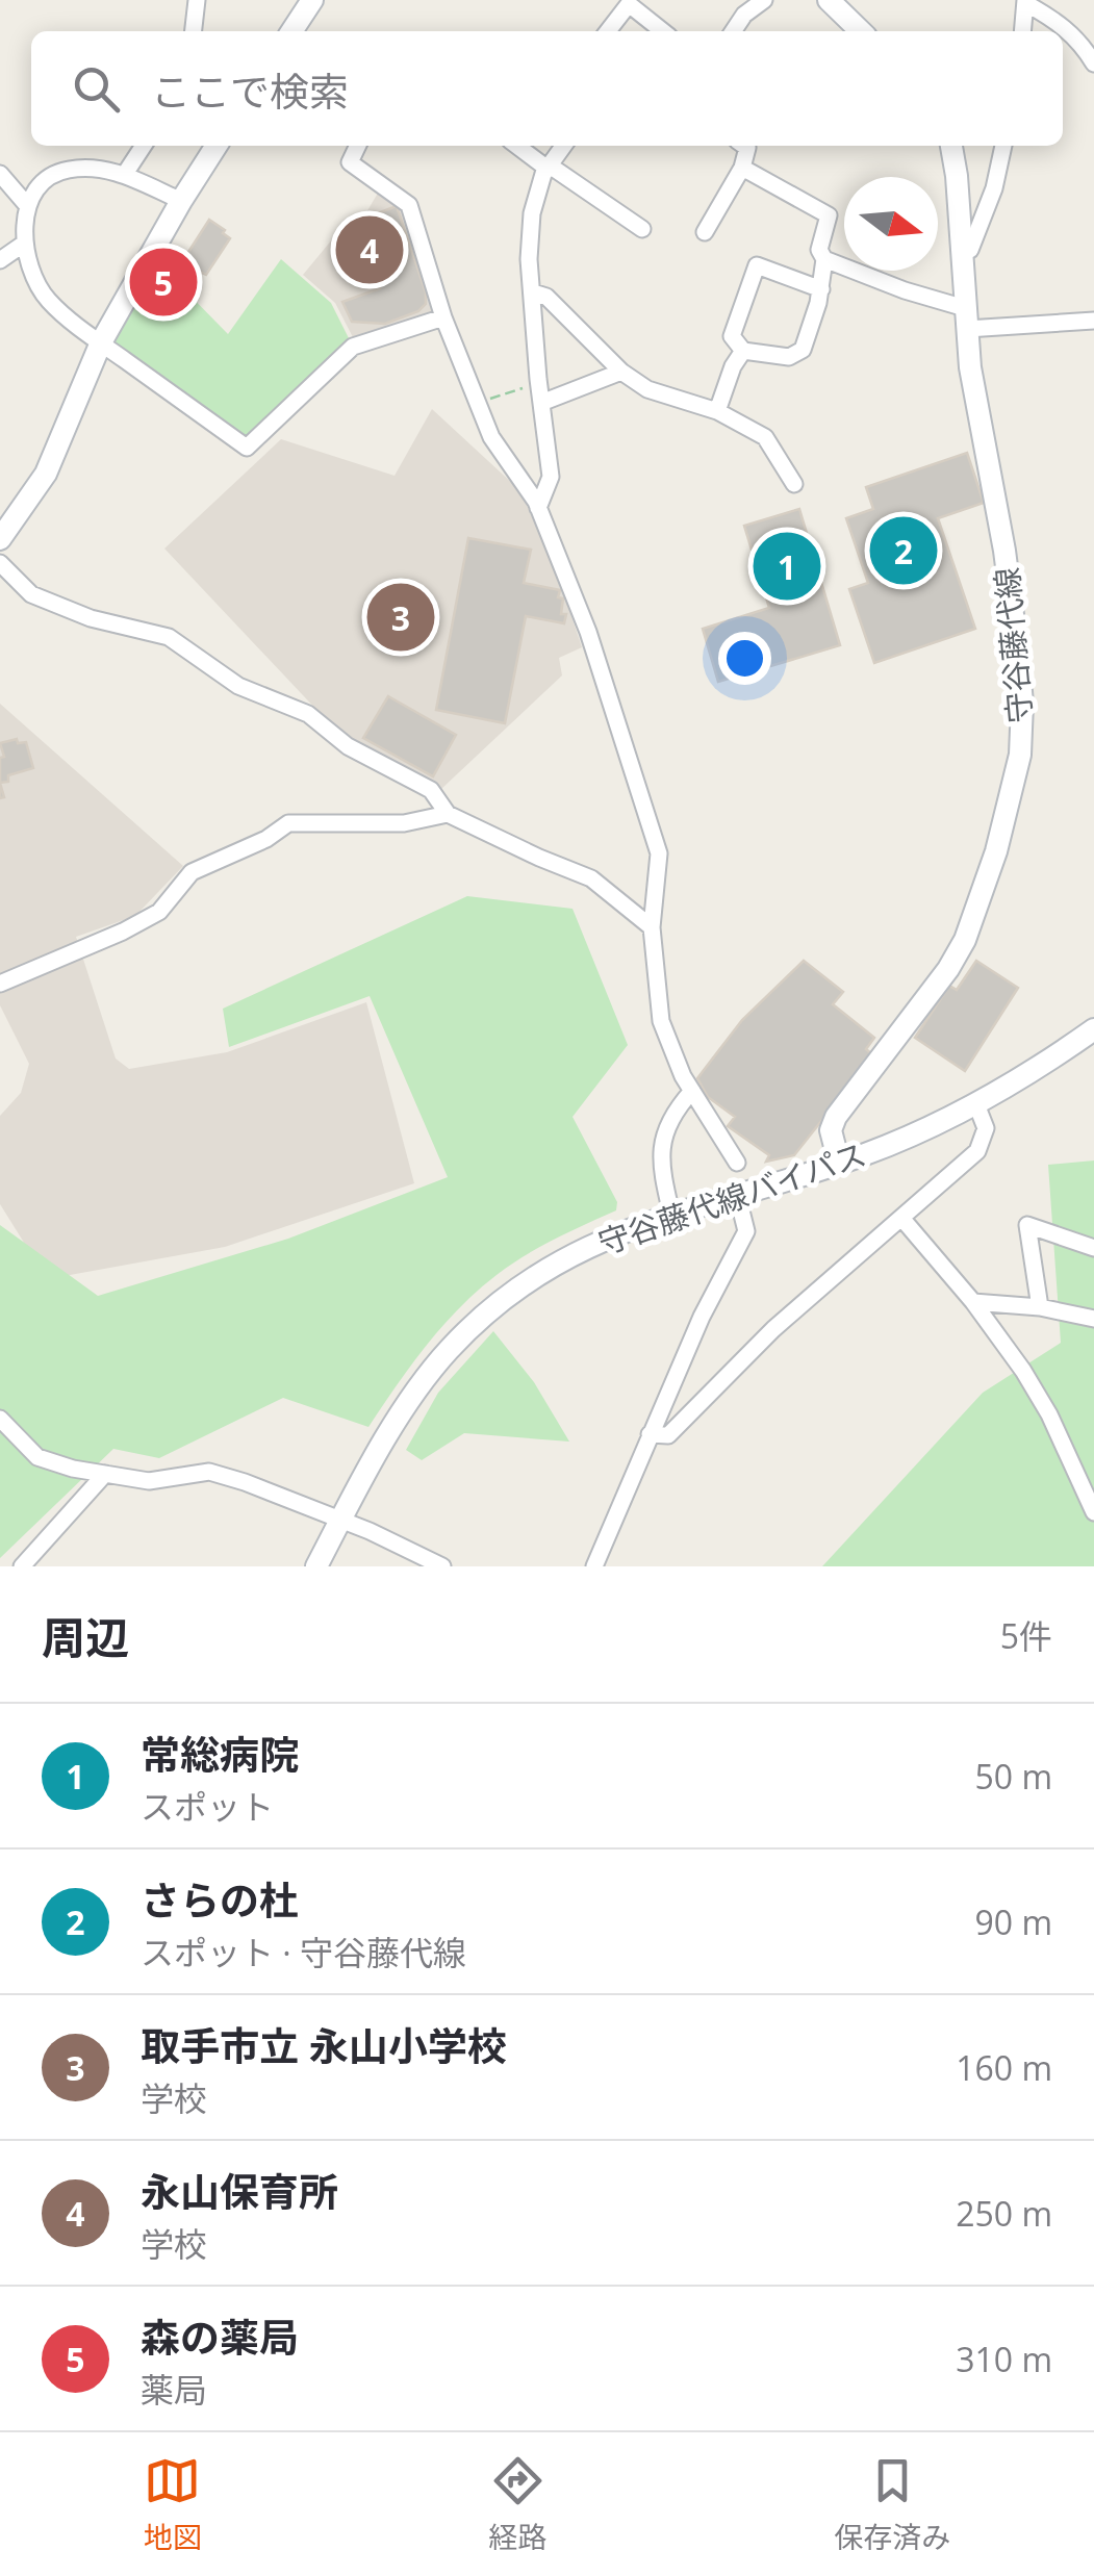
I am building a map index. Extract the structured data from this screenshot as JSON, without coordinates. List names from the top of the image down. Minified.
{"streets":{"main road":["守谷藤代線","守谷藤代線バイパス"]},"crossings":[["守谷藤代線","守谷藤代線バイパス"]],"north":"right","page":{"search":"ここで検索","pins":["4","5","2","1","3"],"heading":["周辺","5件"],"list":[{"mark":"1","name":"常総病院","note":"スポット","value":"50 m"},{"mark":"2","name":"さらの杜","note":"スポット · 守谷藤代線","value":"90 m"},{"mark":"3","name":"取手市立 永山小学校","note":"学校","value":"160 m"},{"mark":"4","name":"永山保育所","note":"学校","value":"250 m"},{"mark":"5","name":"森の薬局","note":"薬局","value":"310 m"}],"nav":["地図","経路","保存済み"]}}
